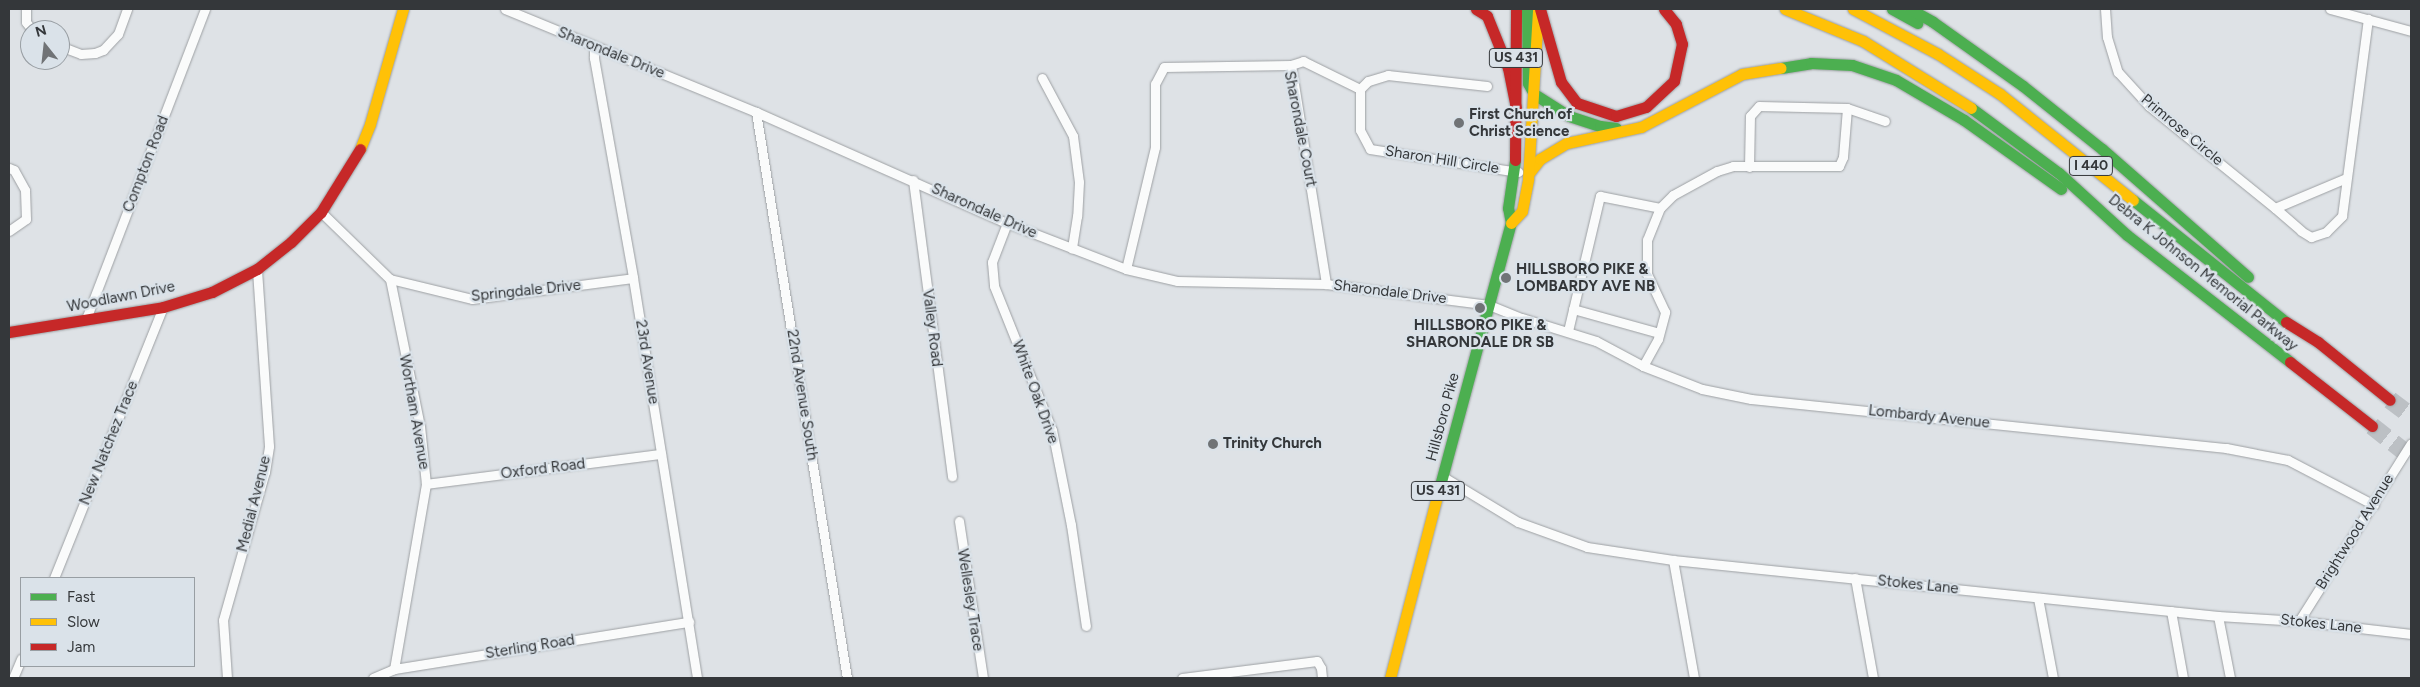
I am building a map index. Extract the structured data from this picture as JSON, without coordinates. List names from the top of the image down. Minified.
{"streets":{"main road":["US 431","I 440","Debra K Johnson Memorial Parkway","Woodlawn Drive","Hillsboro Pike"],"street":["Sharondale Drive","Sharondale Court","Primrose Circle","Sharon Hill Circle","Compton Road","Springdale Drive","Valley Road","23rd Avenue","White Oak Drive","22nd Avenue South","Wortham Avenue","Lombardy Avenue","New Natchez Trace","Oxford Road","Medial Avenue","Brightwood Avenue","Stokes Lane","Wellesley Trace","Sterling Road"]},"crossings":[["Sharondale Drive","Sharondale Court"],["Sharondale Drive","Valley Road"],["Sharondale Drive","23rd Avenue"],["Sharondale Drive","White Oak Drive"],["Sharondale Drive","22nd Avenue South"],["Sharondale Drive","Hillsboro Pike"],["Sharondale Drive","Lombardy Avenue"],["Sharon Hill Circle","Hillsboro Pike"],["Compton Road","Woodlawn Drive"],["Springdale Drive","23rd Avenue"],["Springdale Drive","Wortham Avenue"],["Woodlawn Drive","New Natchez Trace"],["Woodlawn Drive","Medial Avenue"],["23rd Avenue","Oxford Road"],["23rd Avenue","Sterling Road"],["Wortham Avenue","Oxford Road"],["Wortham Avenue","Sterling Road"],["Hillsboro Pike","Lombardy Avenue"],["Hillsboro Pike","Stokes Lane"],["Lombardy Avenue","Brightwood Avenue"],["Brightwood Avenue","Stokes Lane"]],"places":["First Church of Christ Science","HILLSBORO PIKE & LOMBARDY AVE NB","HILLSBORO PIKE & SHARONDALE DR SB","Trinity Church"],"legend":["Fast","Slow","Jam"],"north":"top"}
